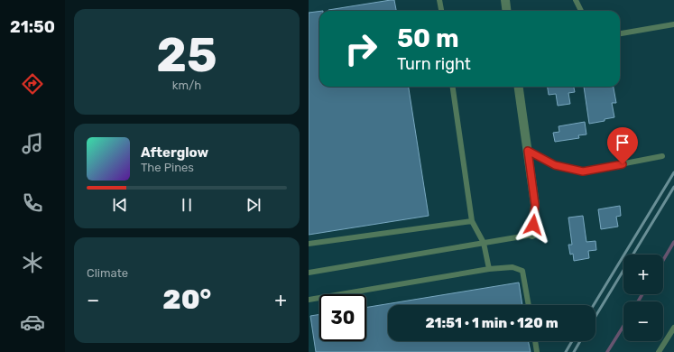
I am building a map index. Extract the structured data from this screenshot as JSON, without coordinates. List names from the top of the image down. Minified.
{"page":{"tabs":"21:50","tile":[["25","km/h"],"Climate"],"turn":["50 m","Turn right"],"song":["Afterglow","The Pines"],"map_buttons":["+","−"],"heat":["−","20°","+"],"limit":"30","trip":"21:51 · 1 min · 120 m"}}
